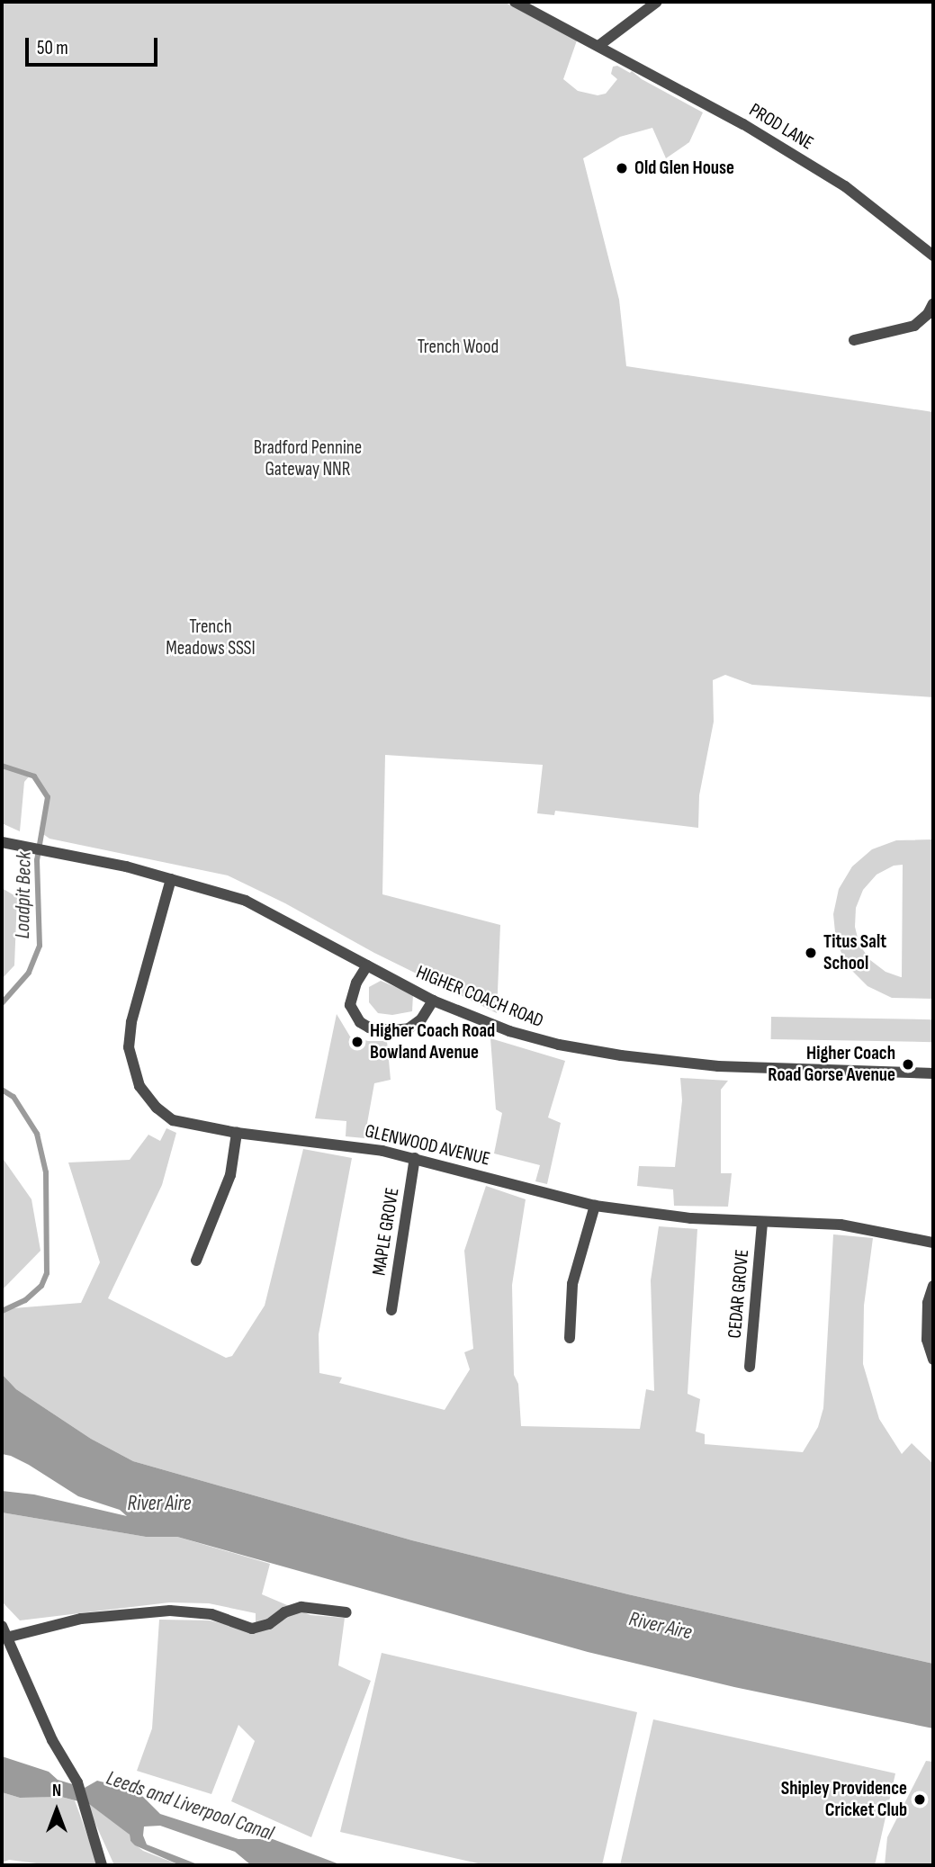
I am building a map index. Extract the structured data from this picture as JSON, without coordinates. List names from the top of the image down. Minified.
{"streets":{"street":["PROD LANE","HIGHER COACH ROAD","GLENWOOD AVENUE","MAPLE GROVE","CEDAR GROVE"]},"crossings":[["HIGHER COACH ROAD","GLENWOOD AVENUE"],["GLENWOOD AVENUE","MAPLE GROVE"],["GLENWOOD AVENUE","CEDAR GROVE"]],"water":["Loadpit Beck","River Aire","Leeds and Liverpool Canal"],"parks":["Trench Wood","Bradford Pennine Gateway NNR","Trench Meadows SSSI"],"places":["Old Glen House","Titus Salt School","Higher Coach Road Bowland Avenue","Higher Coach Road Gorse Avenue","Shipley Providence Cricket Club"],"scale_bar":"50 m","north":"top"}
